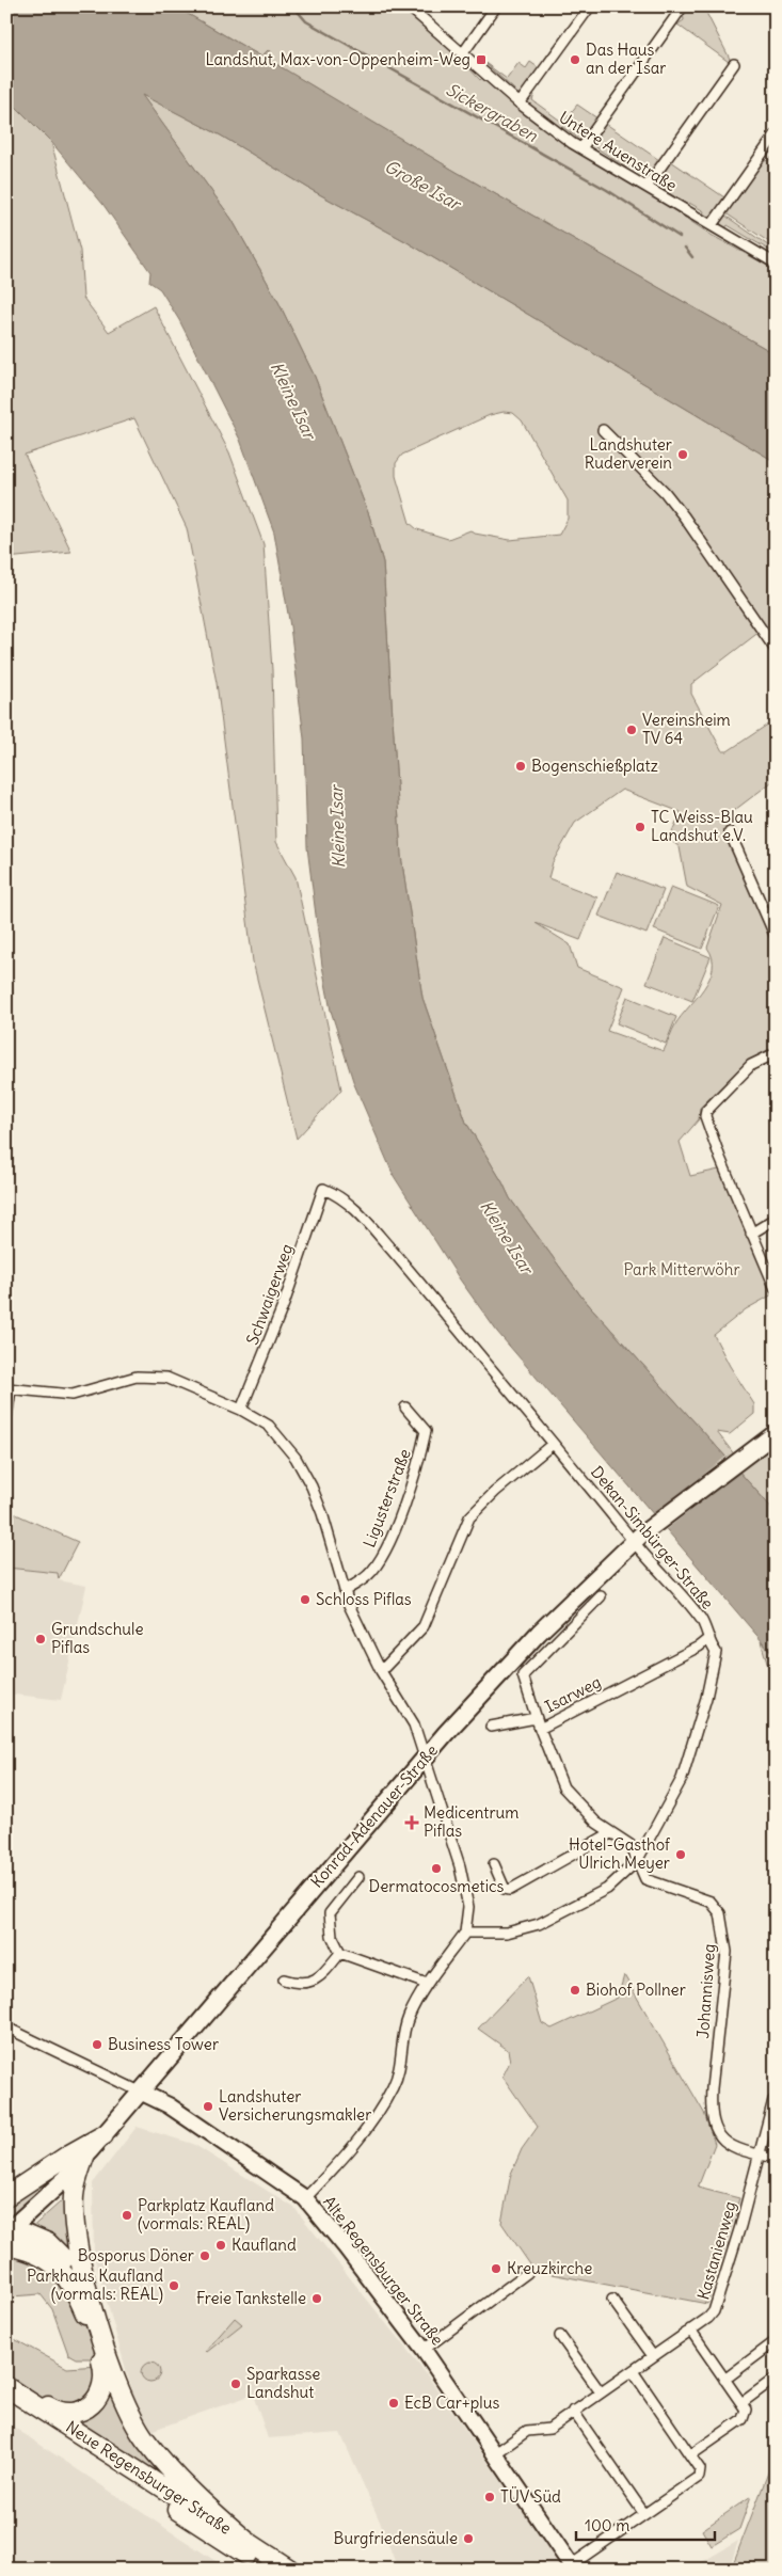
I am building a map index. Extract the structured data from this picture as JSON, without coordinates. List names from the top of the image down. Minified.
{"streets":{"highway":["Neue Regensburger Straße"],"main road":["Konrad-Adenauer-Straße"],"street":["Untere Auenstraße","Schwaigerweg","Ligusterstraße","Dekan-Simbürger-Straße","Isarweg","Johannisweg","Kastanienweg","Alte Regensburger Straße"]},"crossings":[["Schwaigerweg","Dekan-Simbürger-Straße"],["Dekan-Simbürger-Straße","Isarweg"],["Dekan-Simbürger-Straße","Konrad-Adenauer-Straße"],["Dekan-Simbürger-Straße","Johannisweg"],["Isarweg","Johannisweg"],["Konrad-Adenauer-Straße","Alte Regensburger Straße"],["Johannisweg","Kastanienweg"],["Kastanienweg","Alte Regensburger Straße"]],"water":["Sickergraben","Große Isar","Kleine Isar"],"parks":["Park Mitterwöhr"],"places":{"transit":["Landshut, Max-von-Oppenheim-Weg"],"other":["Das Haus an der Isar","Landshuter Ruderverein","Vereinsheim TV 64","Bogenschießplatz","TC Weiss-Blau Landshut e.V.","Schloss Piflas","Grundschule Piflas","Hotel-Gasthof Ulrich Meyer","Dermatocosmetics","Biohof Pollner","Business Tower","Landshuter Versicherungsmakler","Parkplatz Kaufland (vormals: REAL)","Kaufland","Bosporus Döner","Kreuzkirche","Parkhaus Kaufland (vormals: REAL)","Freie Tankstelle","Sparkasse Landshut","EcB Car+plus","TÜV Süd","Burgfriedensäule"],"health":["Medicentrum Piflas"]},"scale_bar":"100 m"}
